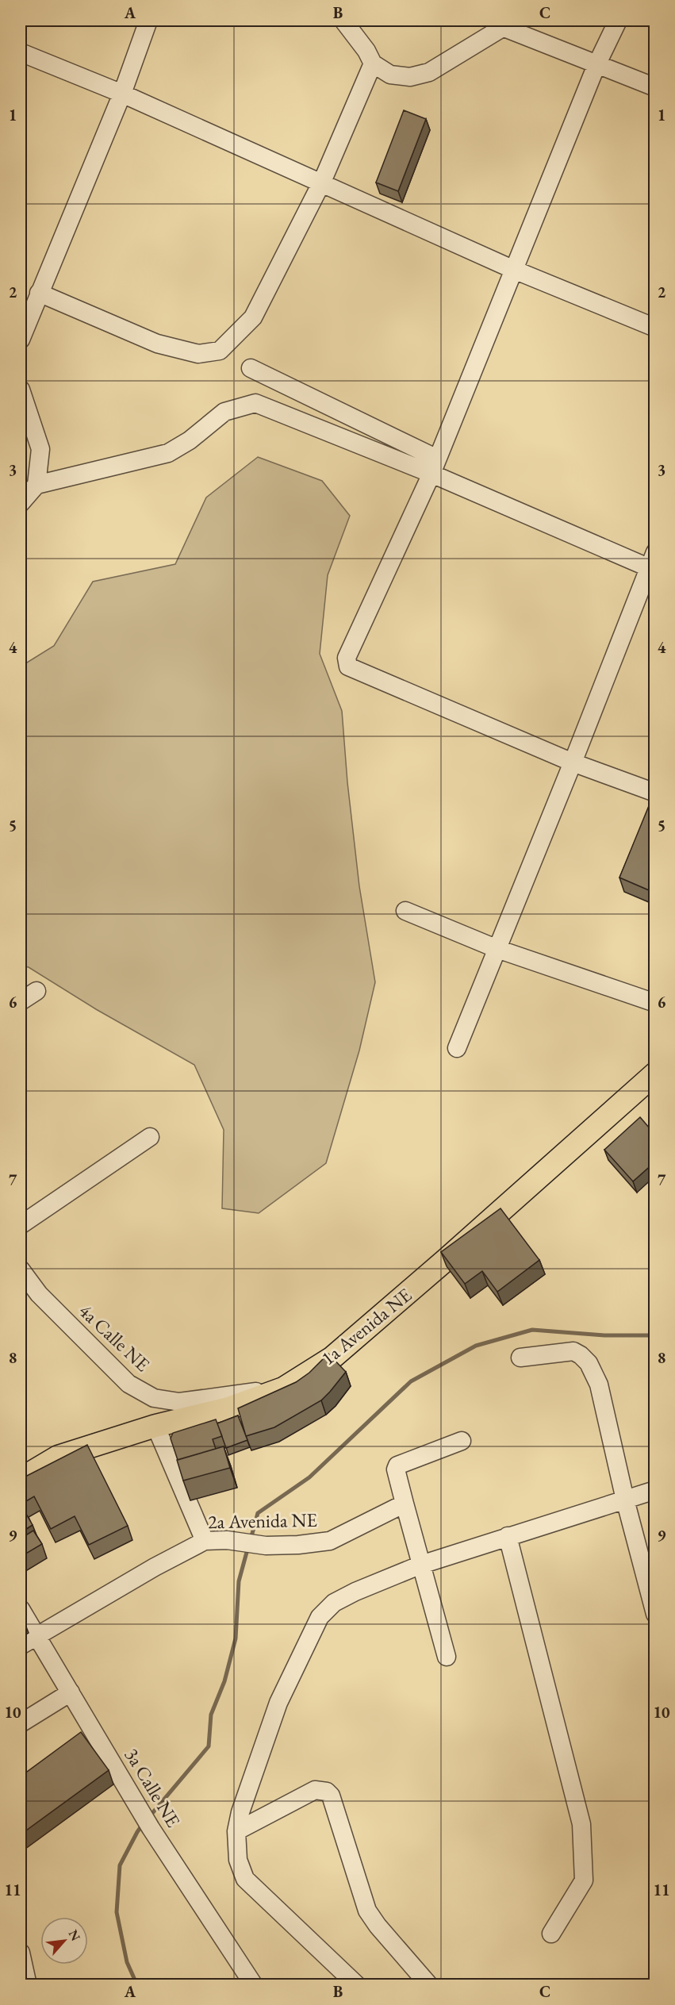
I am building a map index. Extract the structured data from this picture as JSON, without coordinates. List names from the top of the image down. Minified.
{"streets":{"main road":["1a Avenida NE"],"street":["4a Calle NE","2a Avenida NE","3a Calle NE"]},"crossings":[["1a Avenida NE","4a Calle NE"],["2a Avenida NE","3a Calle NE"]],"north":"top right","grid":{"columns":["A","B","C"],"rows":["1","2","3","4","5","6","7","8","9","10","11"]}}
